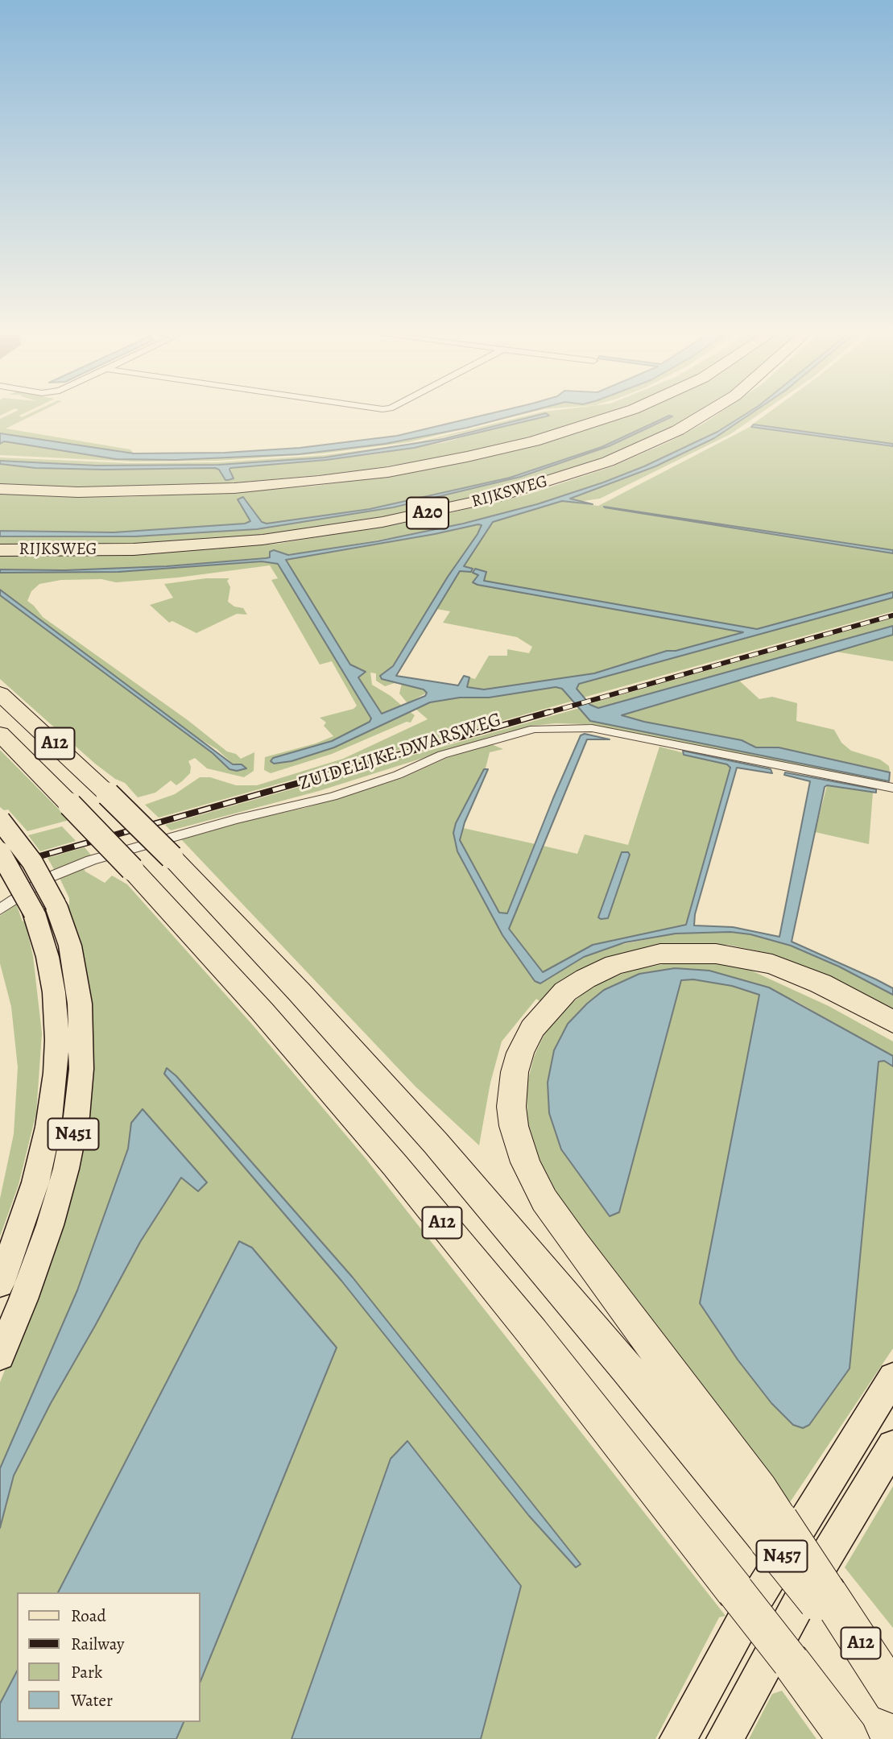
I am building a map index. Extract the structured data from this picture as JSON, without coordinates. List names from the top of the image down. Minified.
{"streets":{"highway":["RIJKSWEG","A20","A12"],"main road":["N451","N457"],"street":["ZUIDELIJKE DWARSWEG"]},"legend":["Road","Railway","Park","Water"]}
